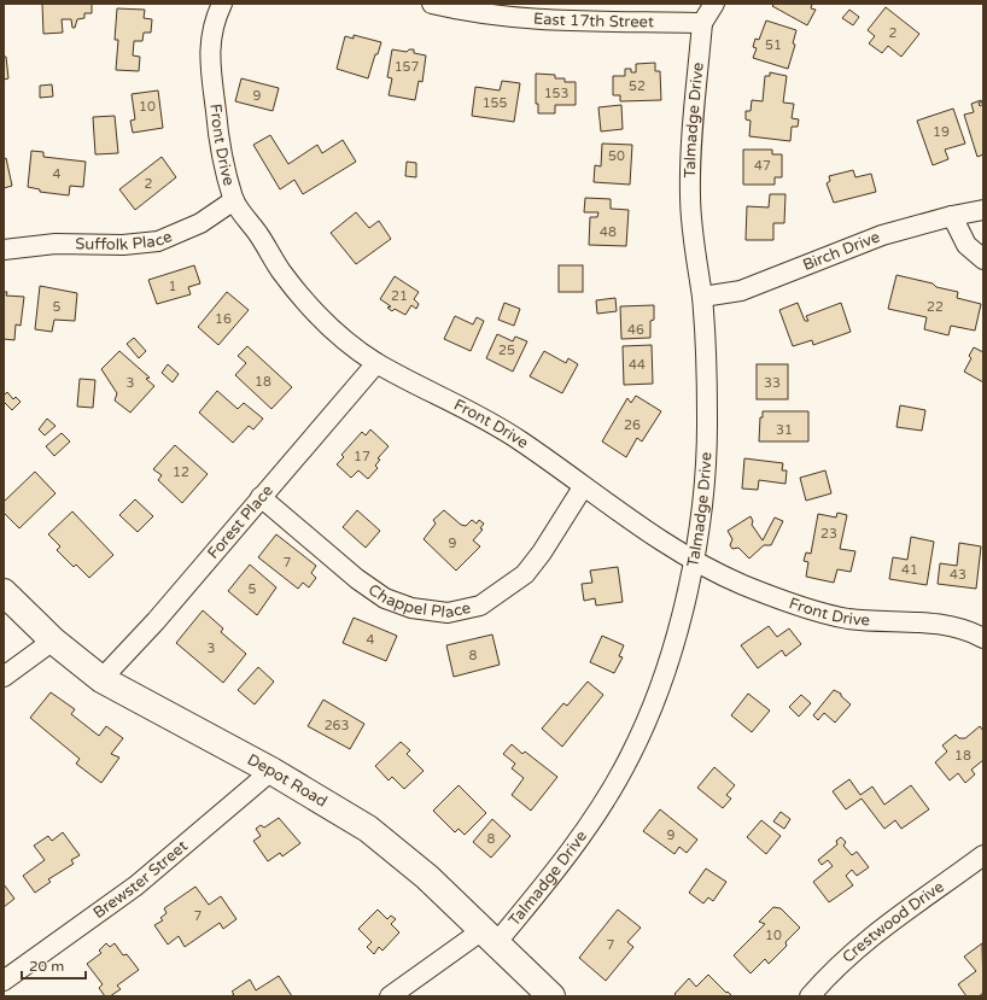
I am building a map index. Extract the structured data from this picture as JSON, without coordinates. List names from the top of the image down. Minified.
{"streets":{"street":["East 17th Street","Talmadge Drive","Front Drive","Suffolk Place","Birch Drive","Forest Place","Chappel Place","Depot Road","Brewster Street","Crestwood Drive"]},"crossings":[["East 17th Street","Talmadge Drive"],["Talmadge Drive","Front Drive"],["Talmadge Drive","Birch Drive"],["Talmadge Drive","Depot Road"],["Front Drive","Suffolk Place"],["Front Drive","Forest Place"],["Front Drive","Chappel Place"],["Forest Place","Chappel Place"],["Forest Place","Depot Road"],["Depot Road","Brewster Street"]],"house_numbers":["2","51","157","52","153","9","155","10","19","50","47","4","2","48","1","21","5","22","16","46","25","44","18","3","33","26","31","17","12","23","9","7","41","43","5","4","3","8","263","18","9","8","7","10","7"],"scale_bar":"20 m"}
